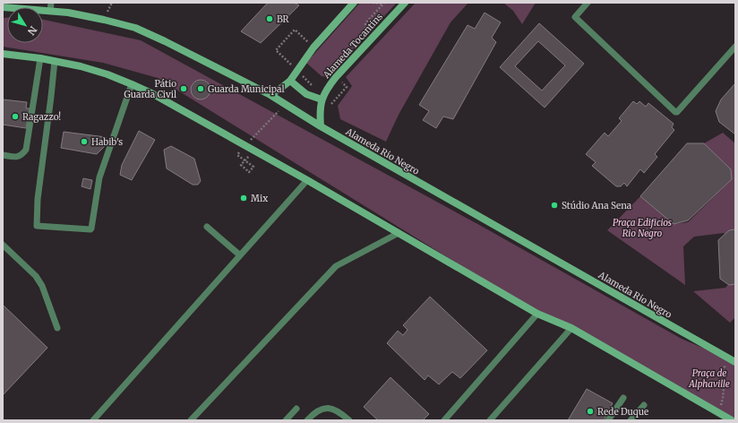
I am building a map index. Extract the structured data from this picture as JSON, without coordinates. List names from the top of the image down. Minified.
{"streets":{"main road":["Alameda Tocantins","Alameda Rio Negro"]},"crossings":[["Alameda Tocantins","Alameda Rio Negro"]],"parks":["Praça Edificios Rio Negro","Praça de Alphaville"],"places":["BR","Pátio Guarda Civil","Guarda Municipal","Ragazzo!","Habib's","Mix","Stúdio Ana Sena","Rede Duque"],"north":"bottom right"}
